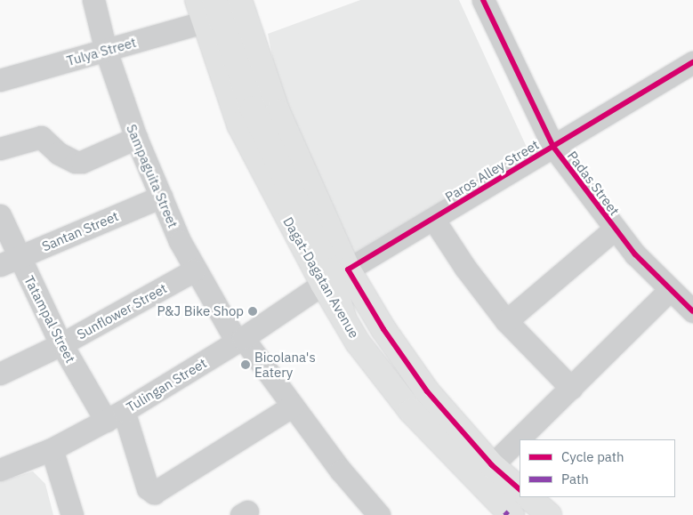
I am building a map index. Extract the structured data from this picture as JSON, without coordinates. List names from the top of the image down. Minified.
{"streets":{"main road":["Dagat-Dagatan Avenue"],"street":["Tulya Street","Paros Alley Street","Sampaguita Street","Padas Street","Santan Street","Sunflower Street","Tatampal Street","Tulingan Street"]},"crossings":[["Tulya Street","Sampaguita Street"],["Tulya Street","Dagat-Dagatan Avenue"],["Paros Alley Street","Padas Street"],["Paros Alley Street","Dagat-Dagatan Avenue"],["Sampaguita Street","Santan Street"],["Sampaguita Street","Sunflower Street"],["Sampaguita Street","Tatampal Street"],["Sampaguita Street","Tulingan Street"],["Santan Street","Tatampal Street"],["Dagat-Dagatan Avenue","Tulingan Street"],["Sunflower Street","Tatampal Street"],["Tatampal Street","Tulingan Street"]],"places":["P&J Bike Shop","Bicolana's Eatery"],"legend":["Cycle path","Path"]}
